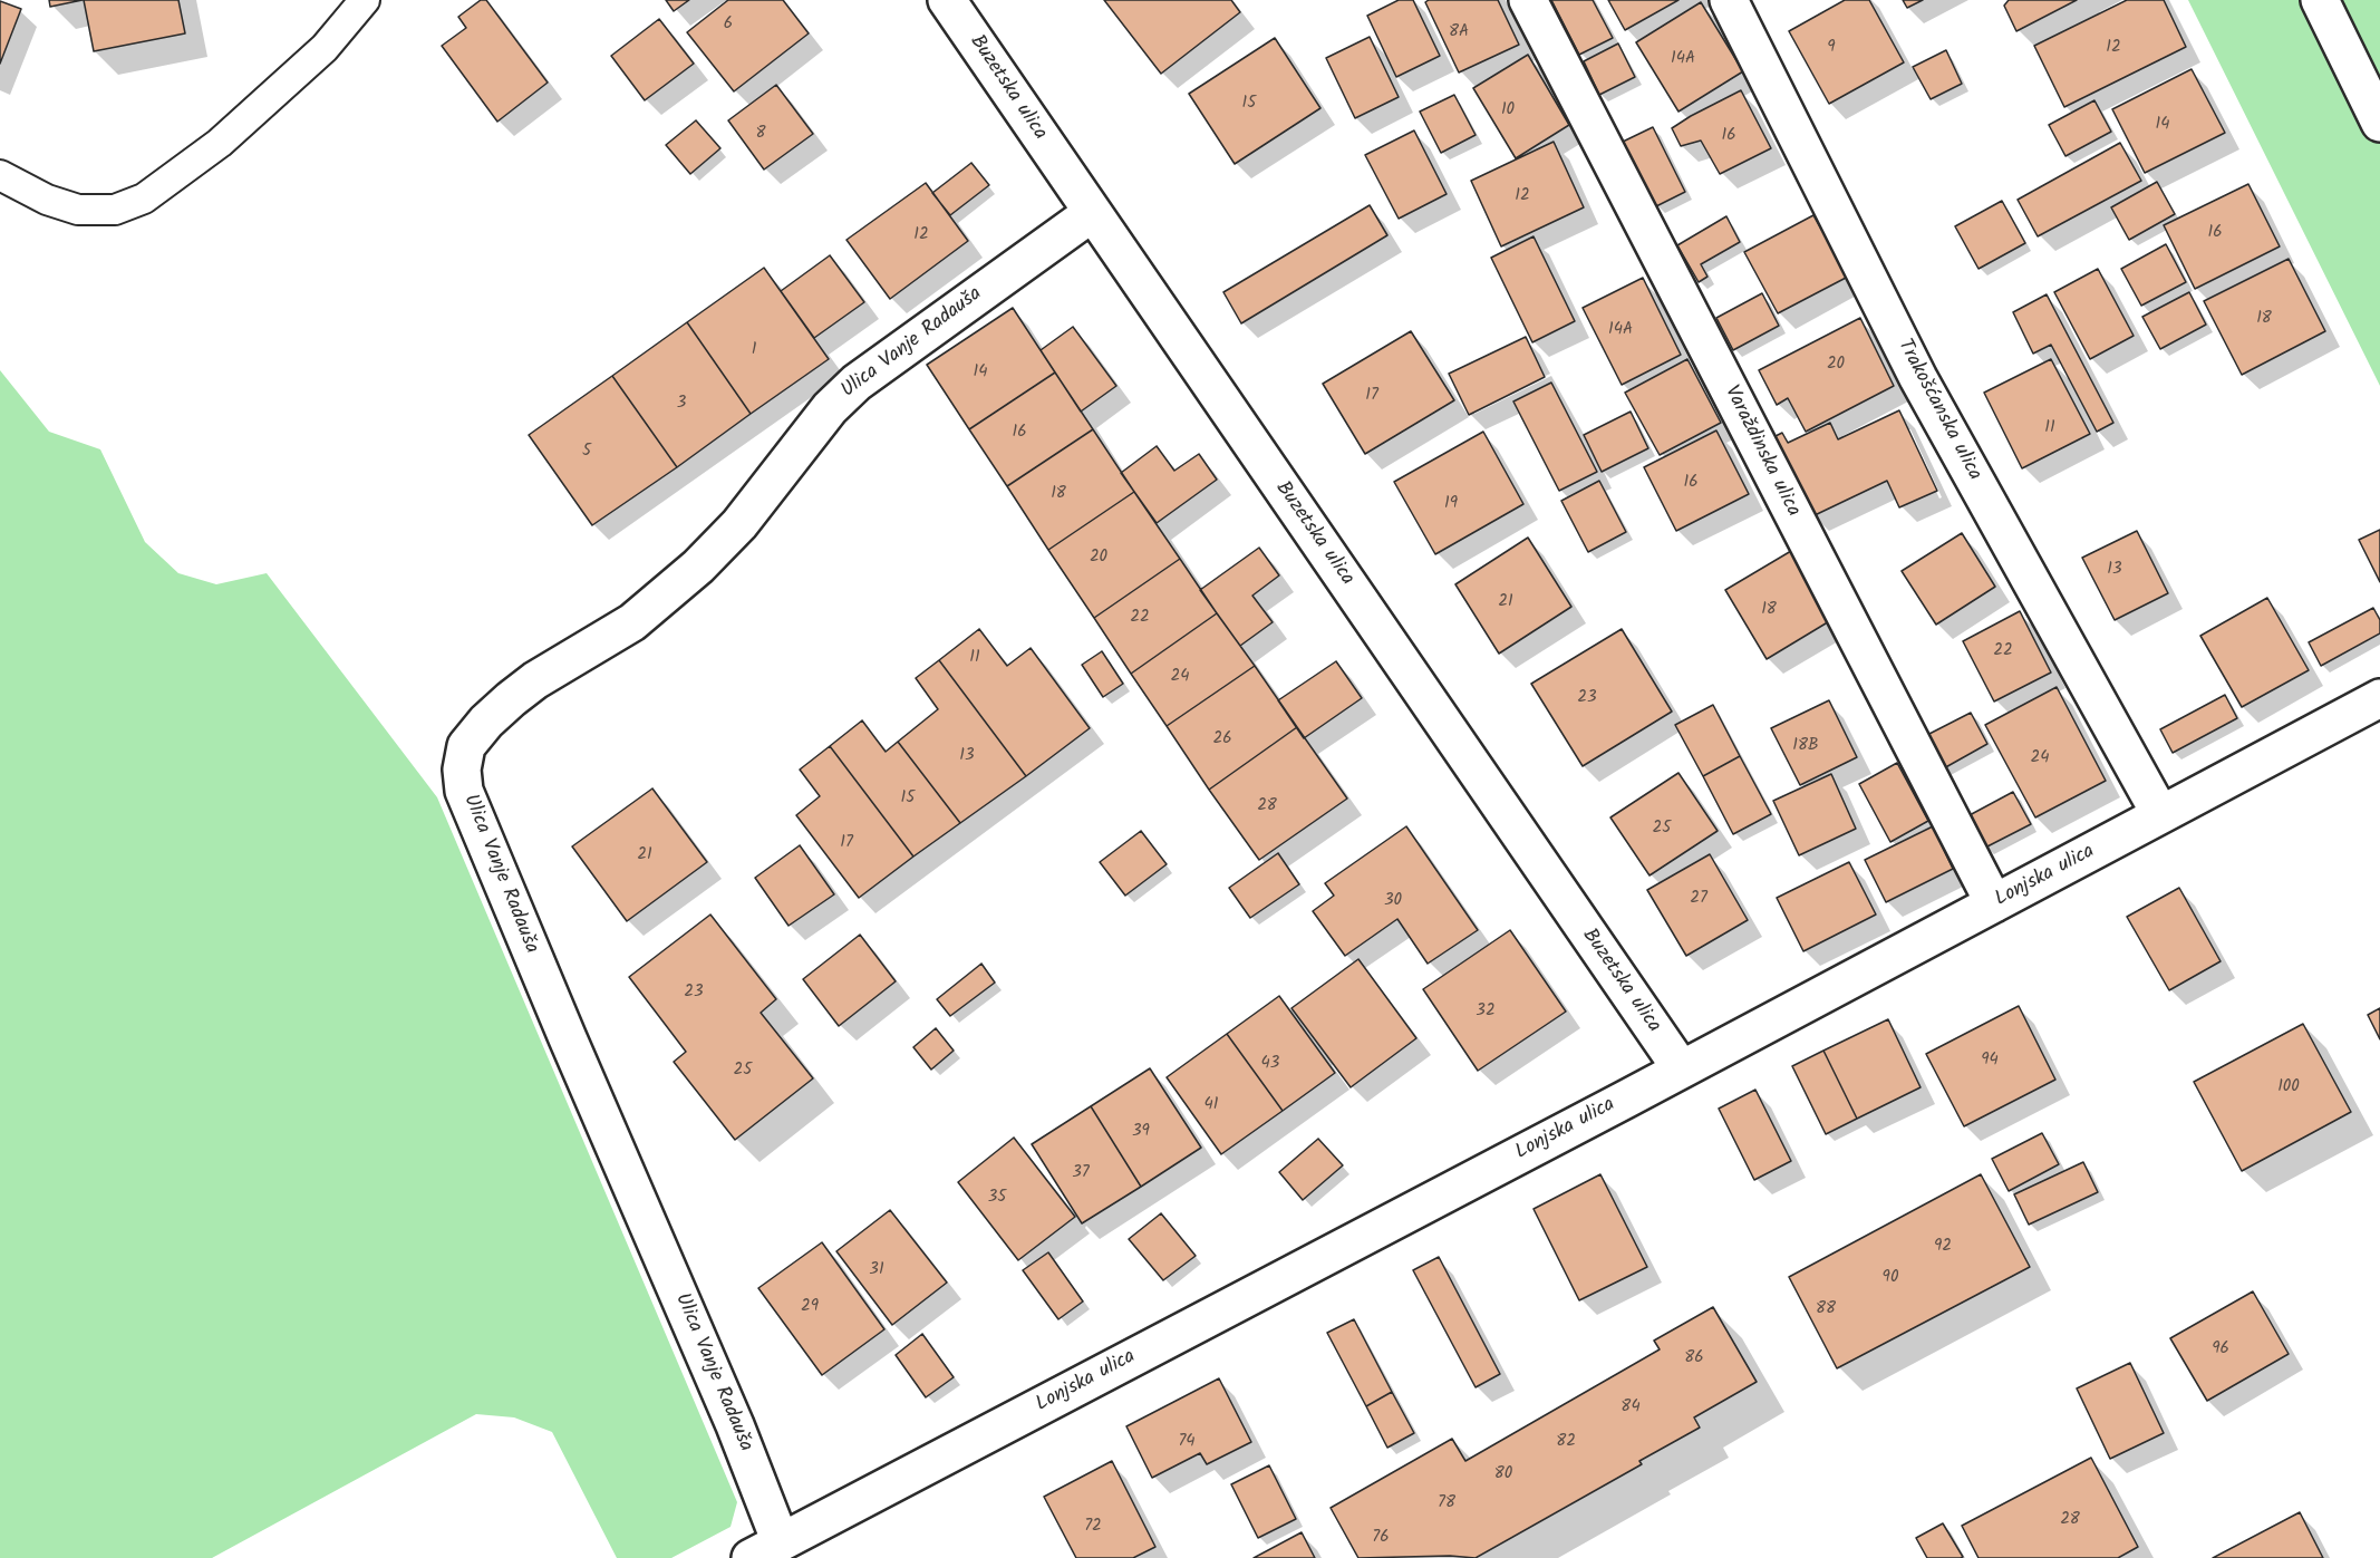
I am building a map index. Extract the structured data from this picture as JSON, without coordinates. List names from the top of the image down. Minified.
{"streets":{"street":["Buzetska ulica","Ulica Vanje Radauša","Trakošćanska ulica","Varaždinska ulica","Lonjska ulica"]},"crossings":[["Buzetska ulica","Ulica Vanje Radauša"],["Buzetska ulica","Lonjska ulica"],["Ulica Vanje Radauša","Lonjska ulica"],["Trakošćanska ulica","Lonjska ulica"],["Varaždinska ulica","Lonjska ulica"]],"house_numbers":["6","8A","9","12","14A","15","10","14","8","16","12","16","12","18","14A","1","20","14","17","3","11","16","5","16","18","19","20","13","21","18","22","22","11","24","23","26","18B","13","24","15","28","25","17","21","27","30","23","32","94","43","25","100","41","39","37","35","92","31","90","29","88","96","86","84","74","82","80","78","28","72","76"]}
